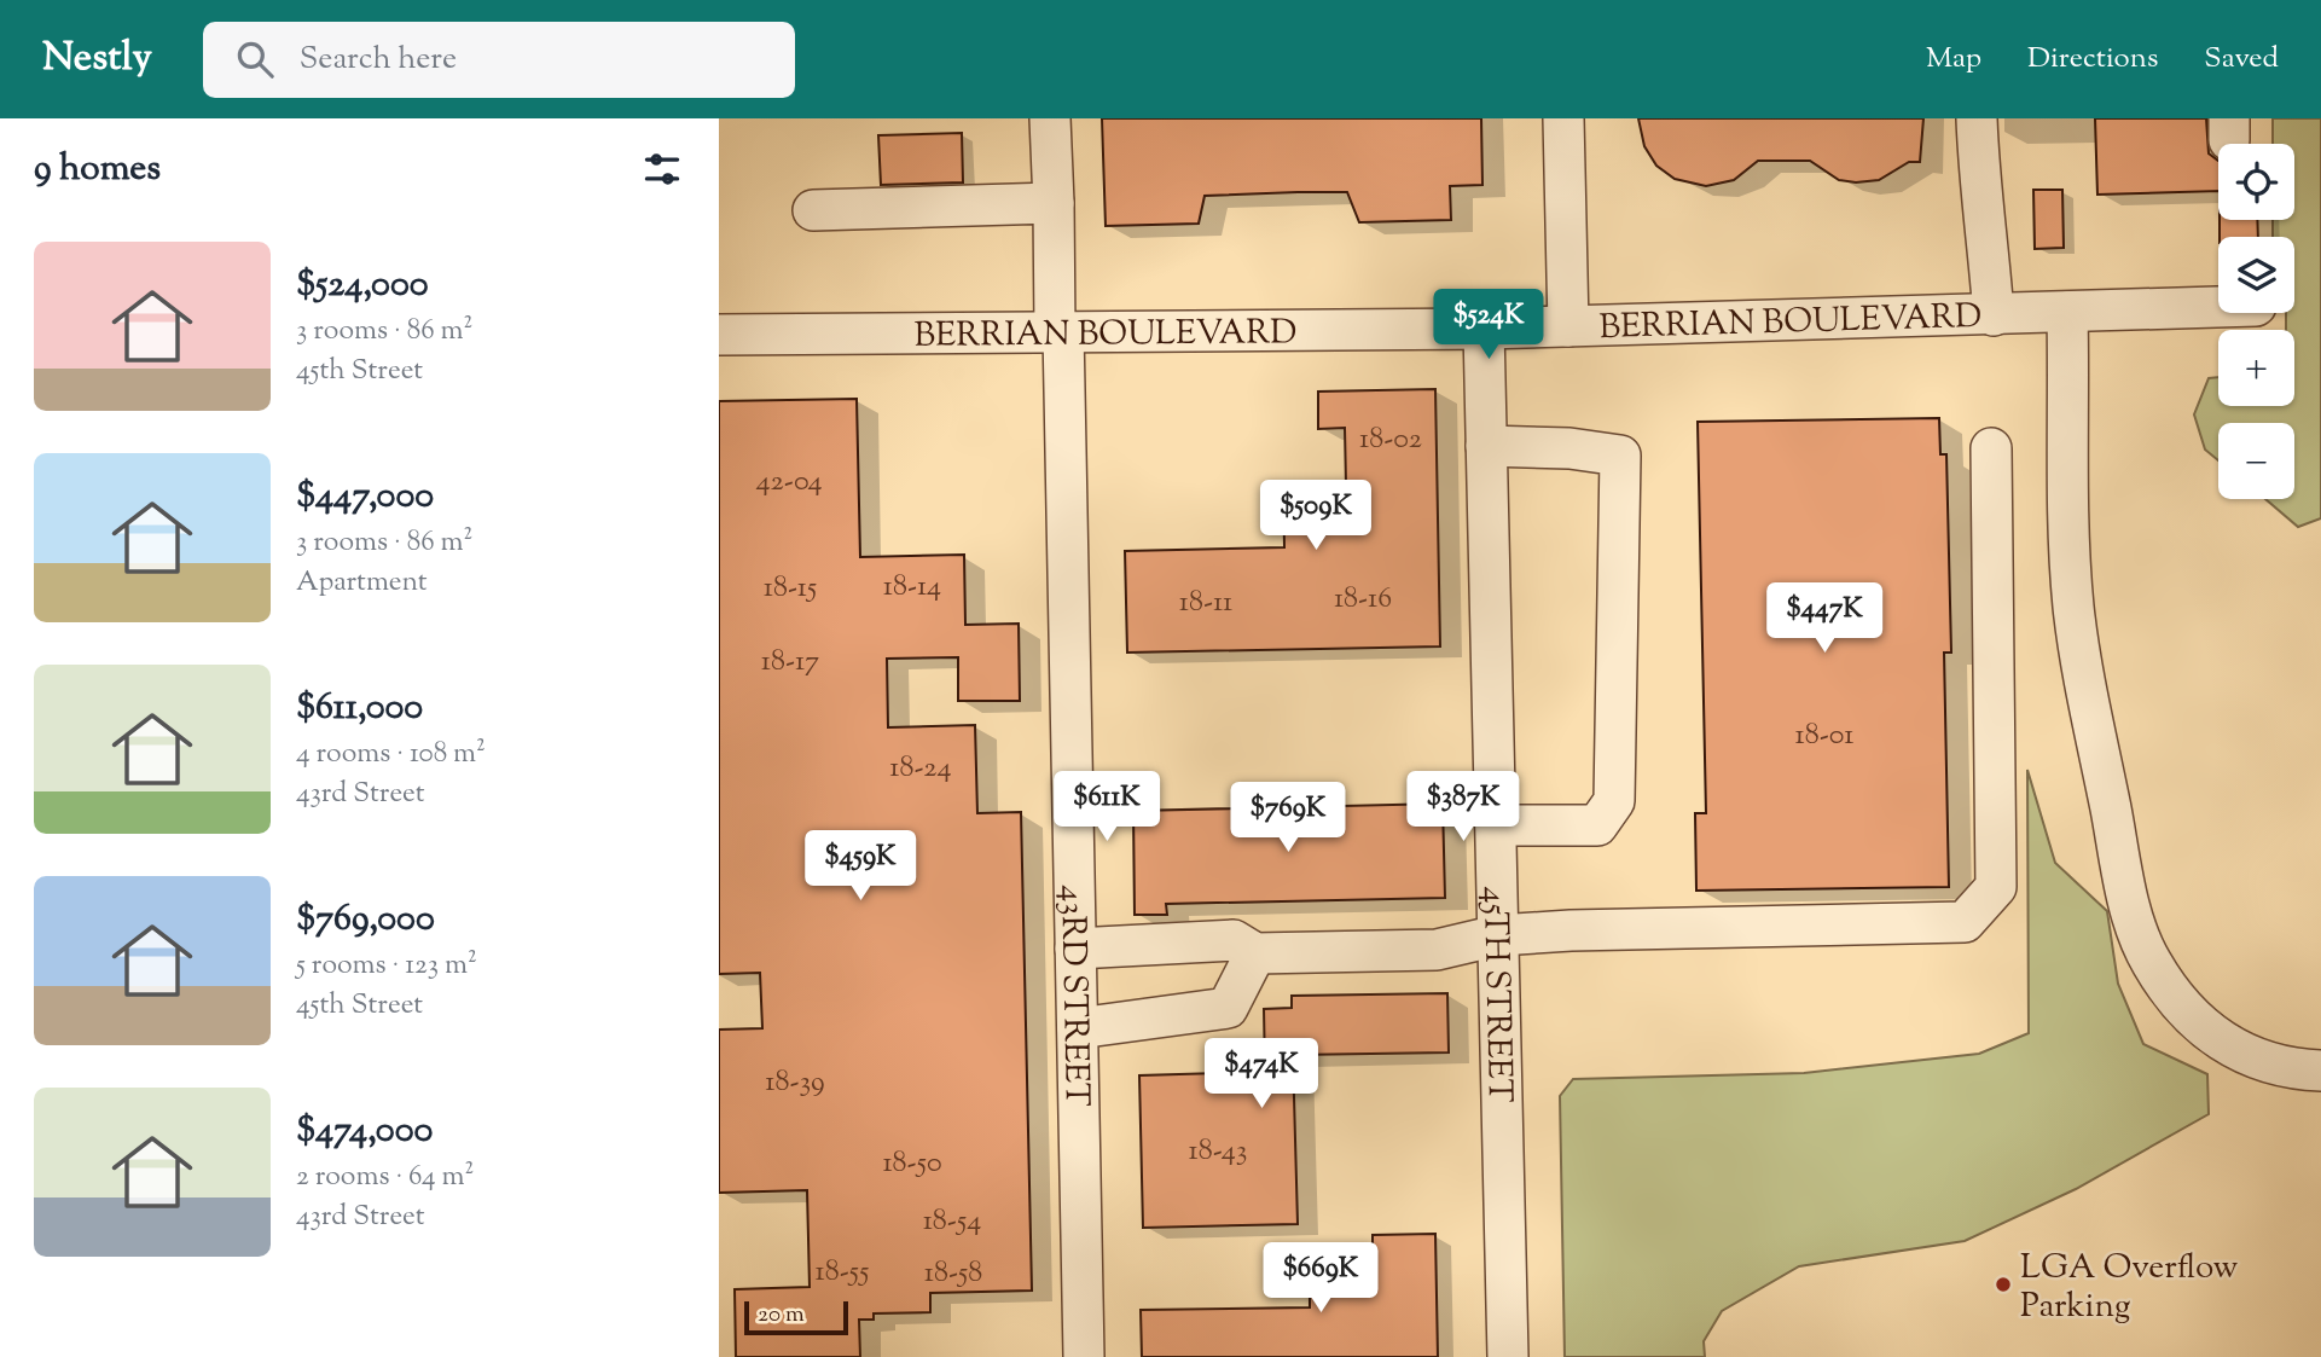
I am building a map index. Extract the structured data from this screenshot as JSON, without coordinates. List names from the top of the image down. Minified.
{"streets":{"street":["BERRIAN BOULEVARD","45TH STREET","43RD STREET"]},"crossings":[["BERRIAN BOULEVARD","45TH STREET"],["BERRIAN BOULEVARD","43RD STREET"]],"places":["LGA Overflow Parking"],"house_numbers":["18-02","42-04","18-14","18-15","18-16","18-11","18-17","18-01","18-24","18-39","18-43","18-50","18-54","18-55","18-58"],"scale_bar":"20 m","page":{"header":"Nestly","search":"Search here","nav":["Map","Directions","Saved"],"heading":"9 homes","map_buttons":["+","−"],"list":[{"name":"$524,000","note":"3 rooms · 86 m² · 45th Street"},{"name":"$447,000","note":"3 rooms · 86 m² · Apartment"},{"name":"$611,000","note":"4 rooms · 108 m² · 43rd Street"},{"name":"$769,000","note":"5 rooms · 123 m² · 45th Street"},{"name":"$474,000","note":"2 rooms · 64 m² · 43rd Street"}],"price":["$524K","$509K","$447K","$611K","$387K","$769K","$459K","$474K","$669K"],"scale":"20 m"}}
